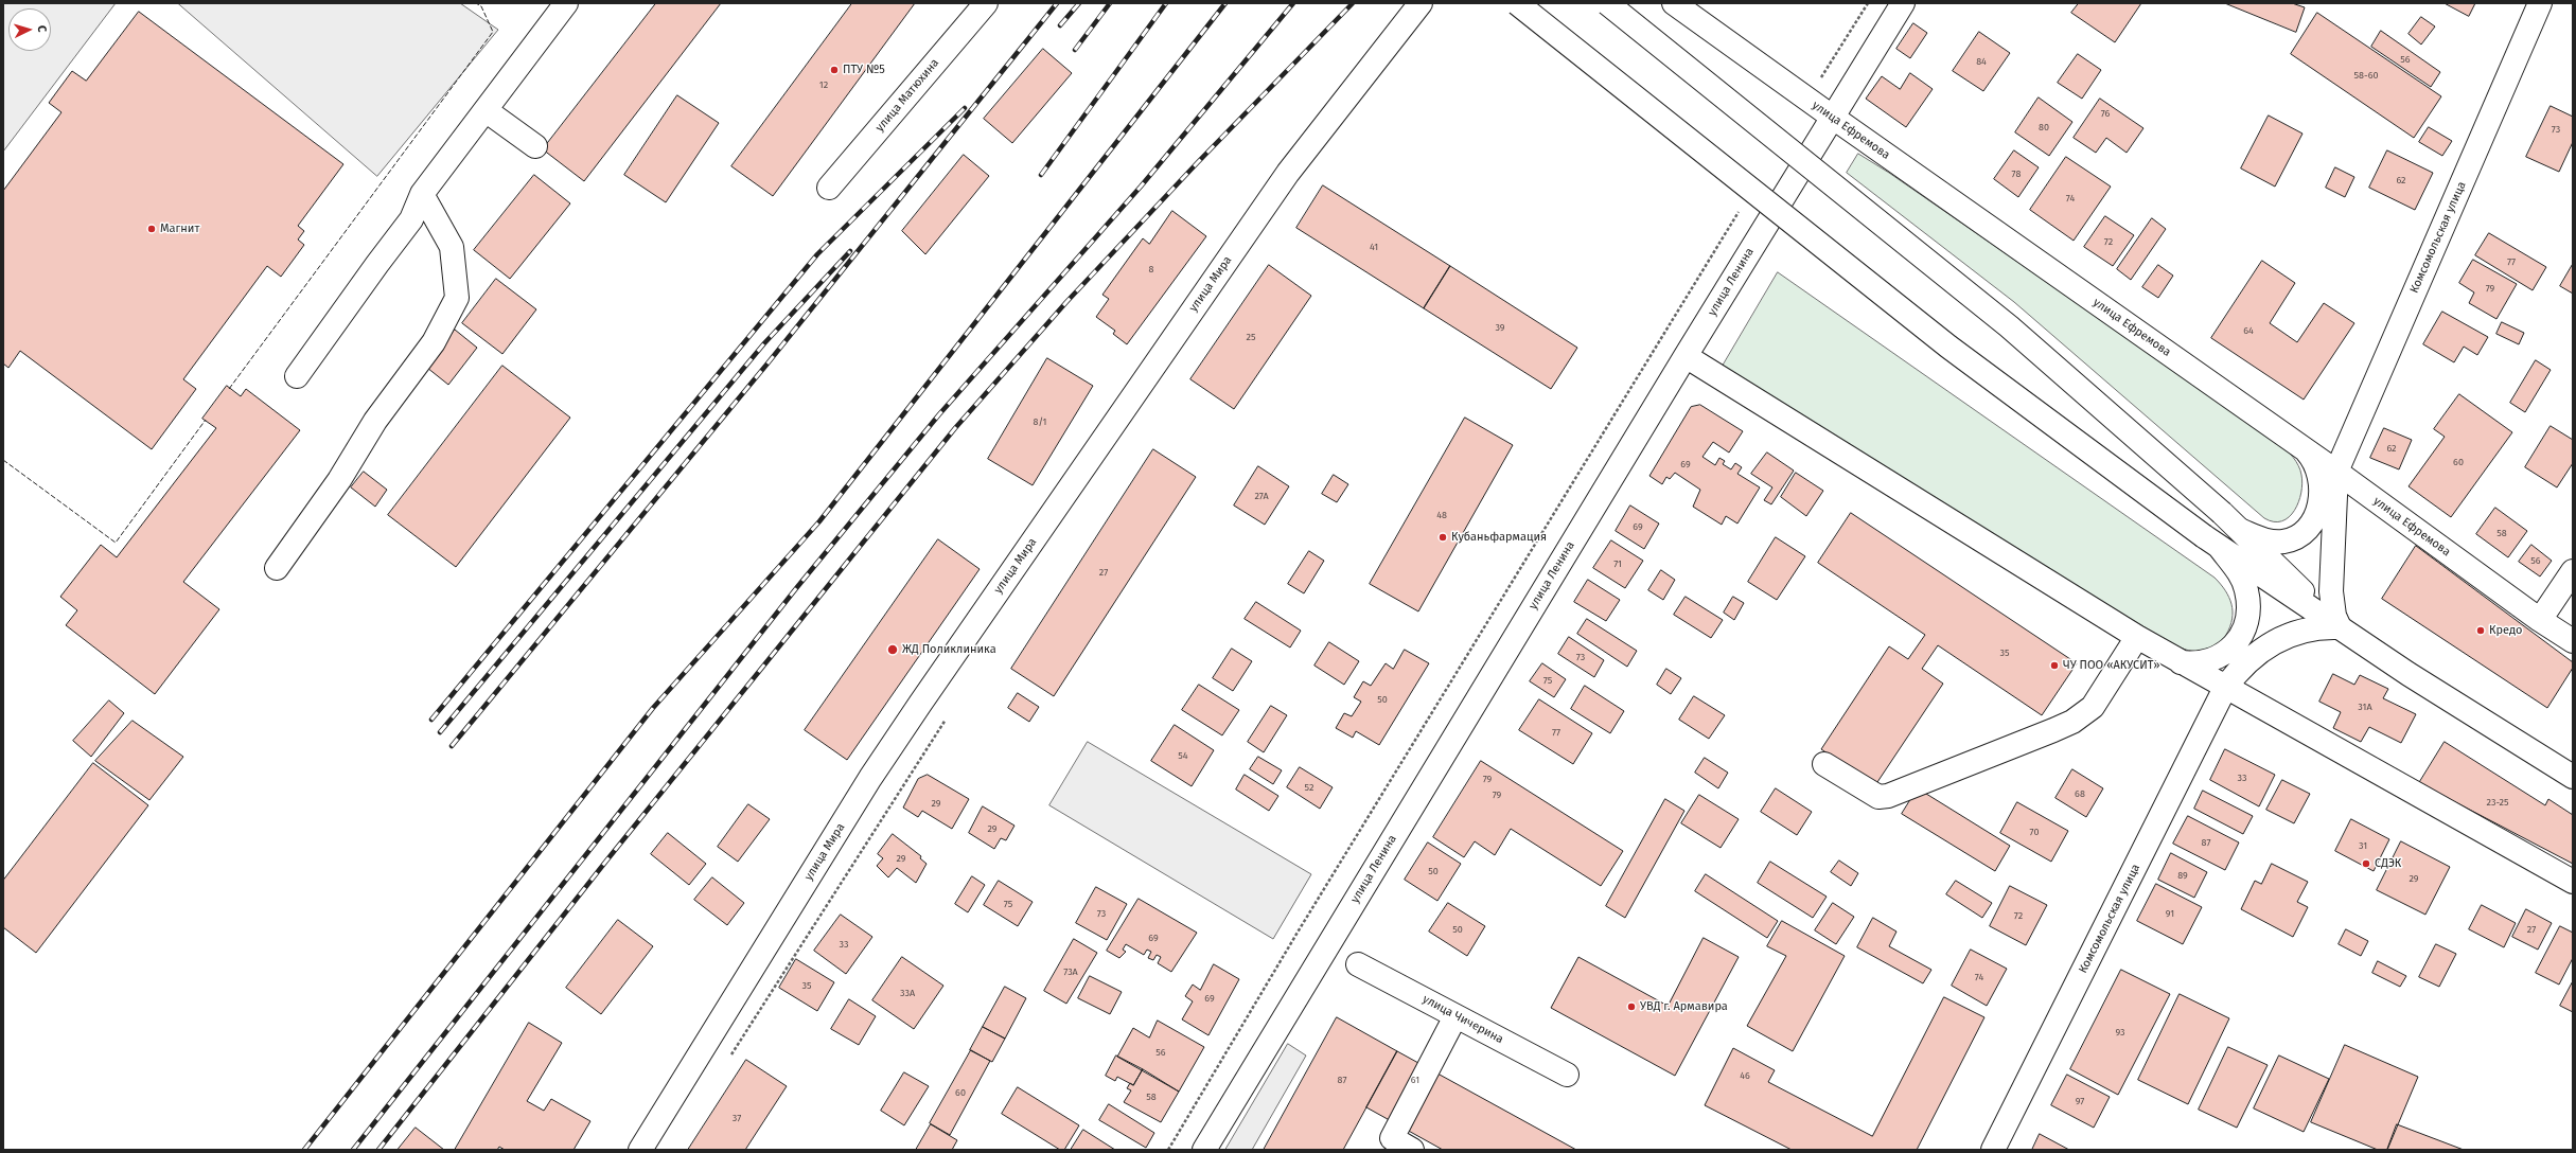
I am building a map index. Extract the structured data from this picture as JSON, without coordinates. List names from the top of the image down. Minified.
{"streets":{"street":["улица Матюхина","улица Ефремова","Комсомольская улица","улица Ленина","улица Мира","улица Чичерина"]},"crossings":[["улица Ефремова","Комсомольская улица"],["улица Ефремова","улица Ленина"]],"places":["ПТУ №5","Магнит","Кубаньфармация","Кредо","ЖД Поликлиника","ЧУ ПОО «АКУСИТ»","СДЭК","УВД г. Армавира"],"house_numbers":["56","84","58-60","12","76","80","73","78","62","74","72","41","77","8","79","39","64","25","8/1","62","60","69","27А","48","69","58","56","71","27","35","73","75","50","31А","77","54","33","79","52","68","79","23-25","29","29","70","87","31","29","50","89","29","75","73","91","72","50","27","69","33","73А","74","35","33А","69","93","56","46","87","61","60","58","97","37"],"north":"right"}
